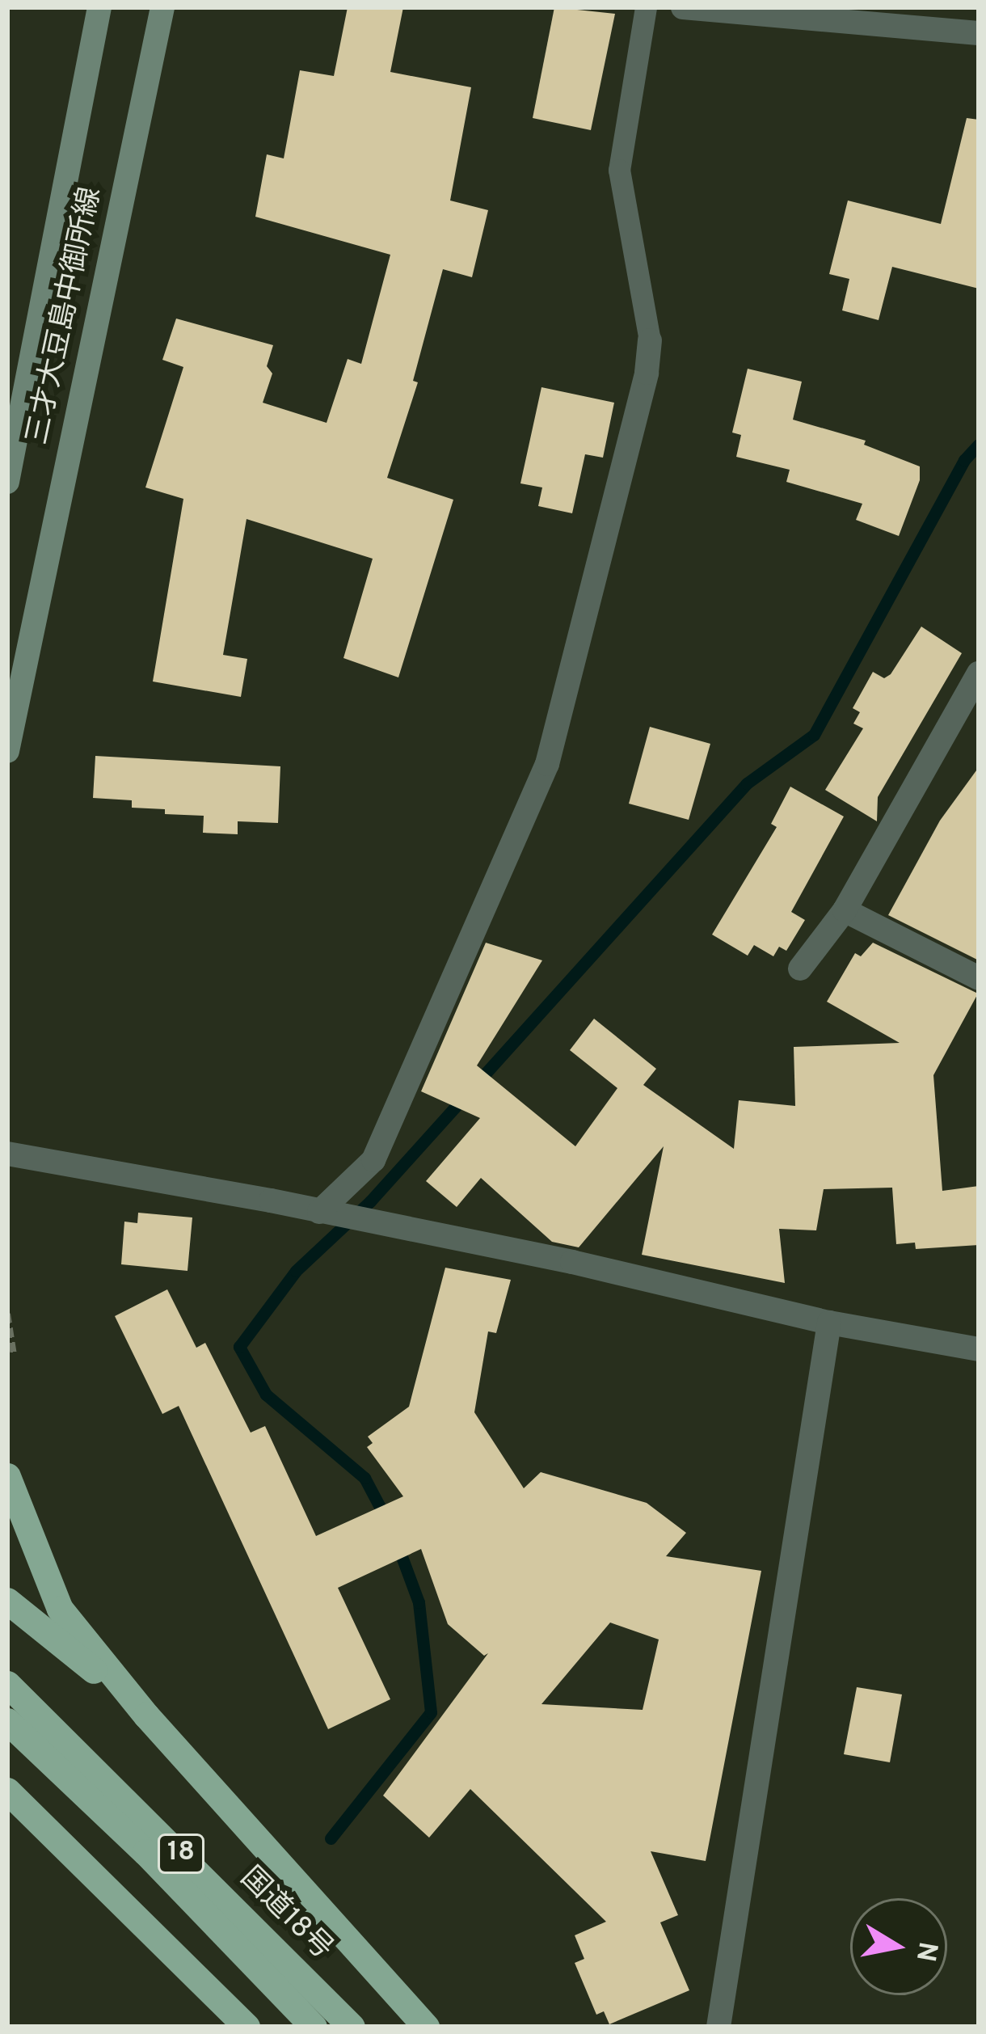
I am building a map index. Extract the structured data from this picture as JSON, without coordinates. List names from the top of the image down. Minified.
{"streets":{"highway":["18","国道18号"],"main road":["三才大豆島中御所線"]},"north":"right"}
